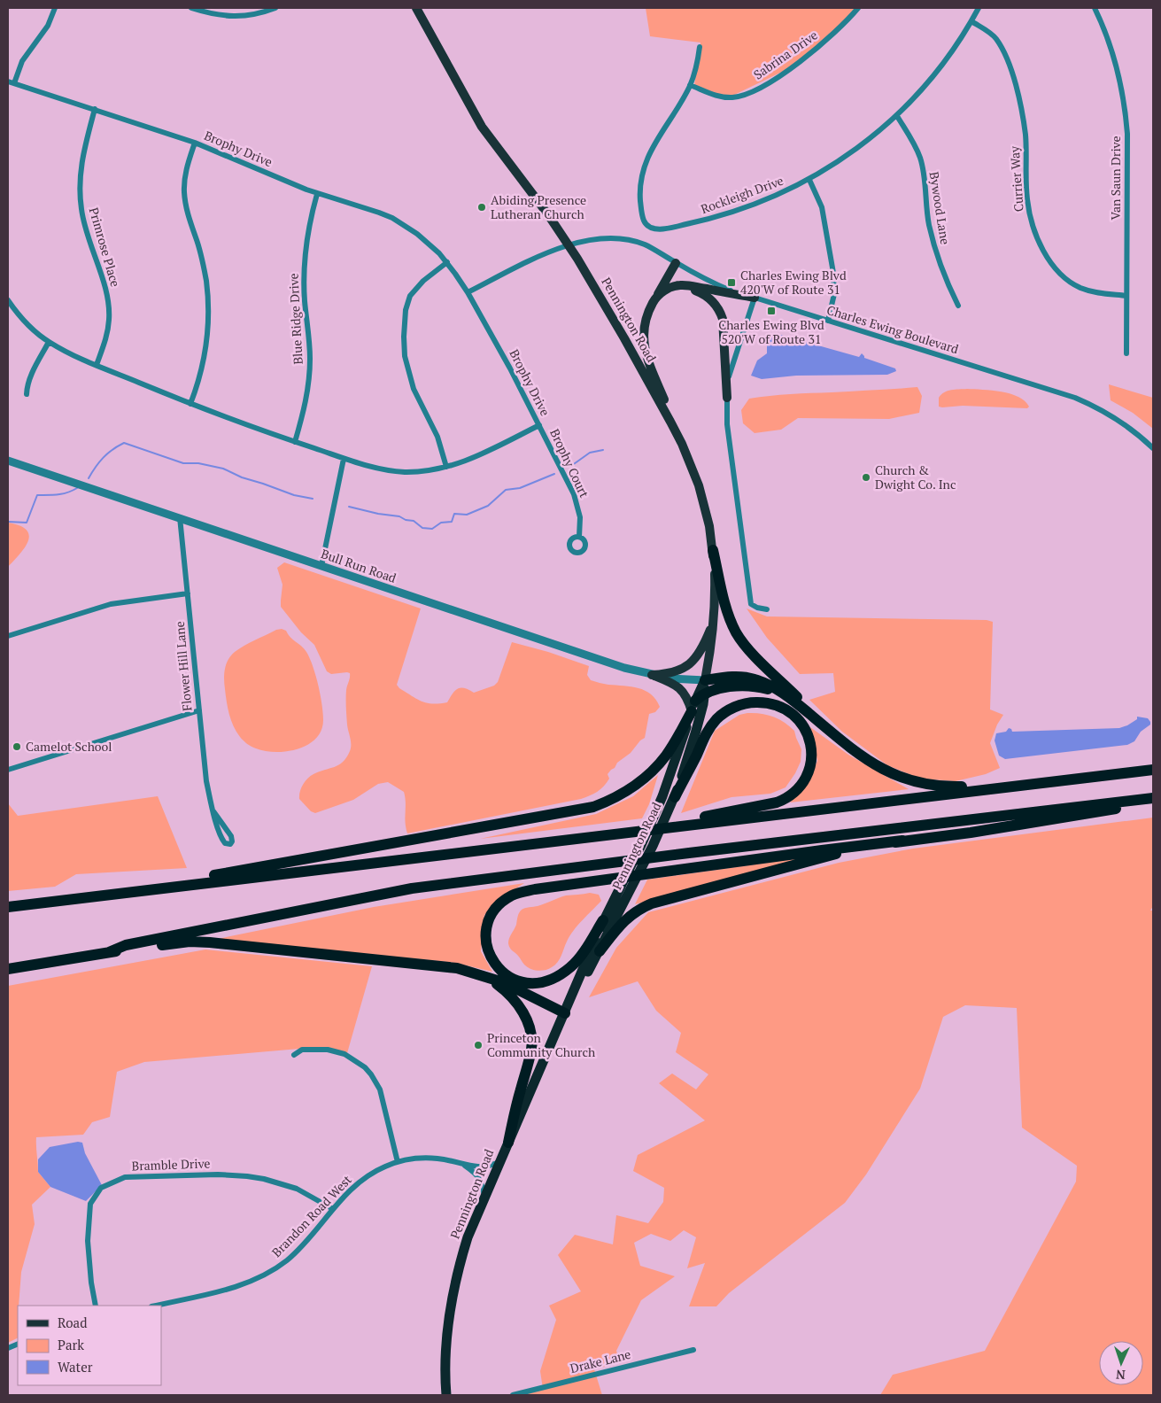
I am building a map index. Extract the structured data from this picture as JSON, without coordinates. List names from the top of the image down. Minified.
{"streets":{"highway":["Pennington Road"],"street":["Sabrina Drive","Brophy Drive","Van Saun Drive","Currier Way","Rockleigh Drive","Bywood Lane","Primrose Place","Blue Ridge Drive","Charles Ewing Boulevard","Brophy Court","Bull Run Road","Flower Hill Lane","Bramble Drive","Brandon Road West","Drake Lane"]},"crossings":[["Sabrina Drive","Rockleigh Drive"],["Brophy Drive","Primrose Place"],["Brophy Drive","Blue Ridge Drive"],["Brophy Drive","Brophy Court"],["Van Saun Drive","Currier Way"],["Currier Way","Rockleigh Drive"],["Rockleigh Drive","Bywood Lane"],["Pennington Road","Charles Ewing Boulevard"],["Pennington Road","Bull Run Road"],["Pennington Road","Brandon Road West"],["Bull Run Road","Flower Hill Lane"],["Bramble Drive","Brandon Road West"]],"places":{"other":["Abiding Presence Lutheran Church","Church & Dwight Co. Inc","Camelot School","Princeton Community Church"],"transit":["Charles Ewing Blvd 420'W of Route 31","Charles Ewing Blvd 520'W of Route 31"]},"legend":["Road","Park","Water"],"north":"bottom"}
